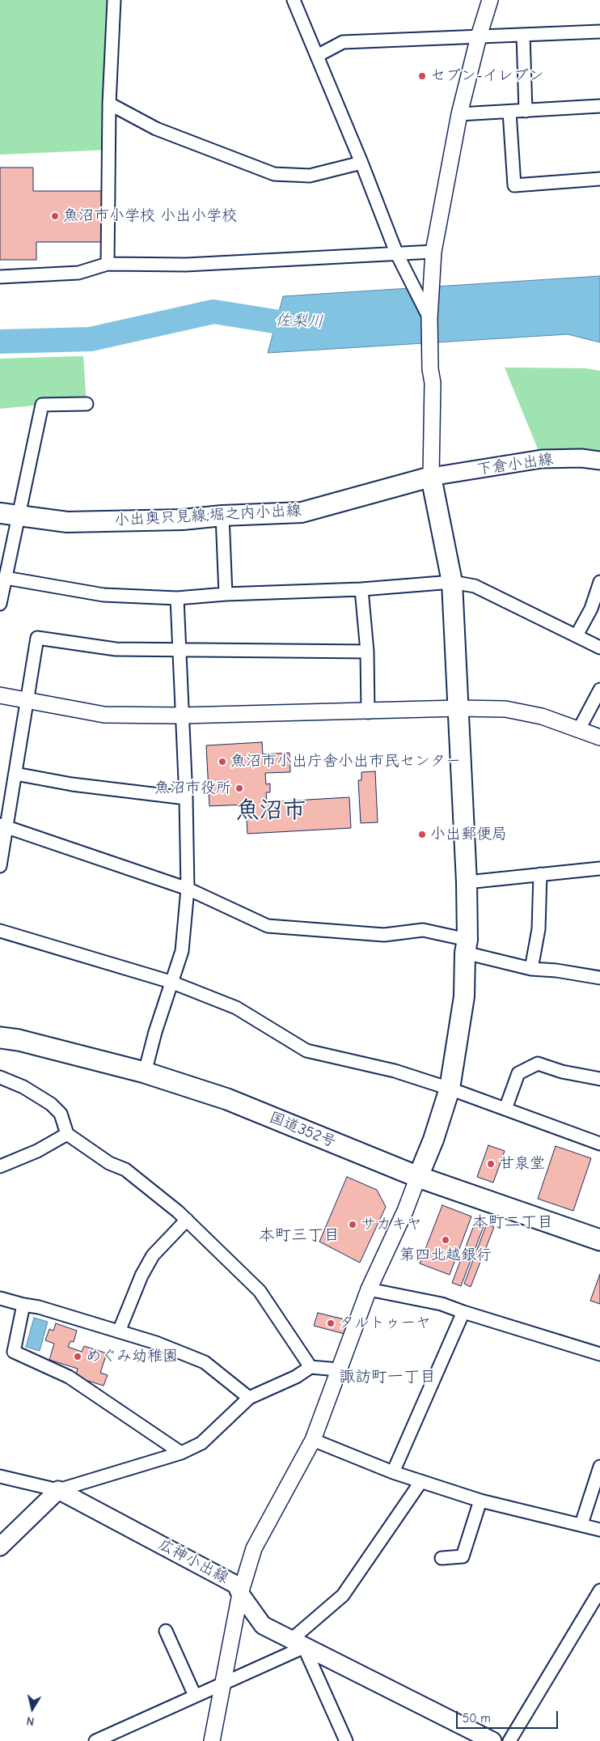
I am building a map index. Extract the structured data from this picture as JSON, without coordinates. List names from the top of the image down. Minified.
{"streets":{"highway":["国道352号"],"main road":["下倉小出線","小出奥只見線;堀之内小出線","広神小出線"]},"crossings":[["下倉小出線","小出奥只見線;堀之内小出線"]],"districts":["魚沼市","本町二丁目","本町三丁目","諏訪町一丁目"],"water":["佐梨川"],"places":["セブン-イレブン","魚沼市小学校 小出小学校","魚沼市小出庁舎小出市民センター","魚沼市役所","小出郵便局","甘泉堂","サカキヤ","第四北越銀行","タルトゥーヤ","めぐみ幼稚園"],"scale_bar":"50 m","north":"bottom"}
